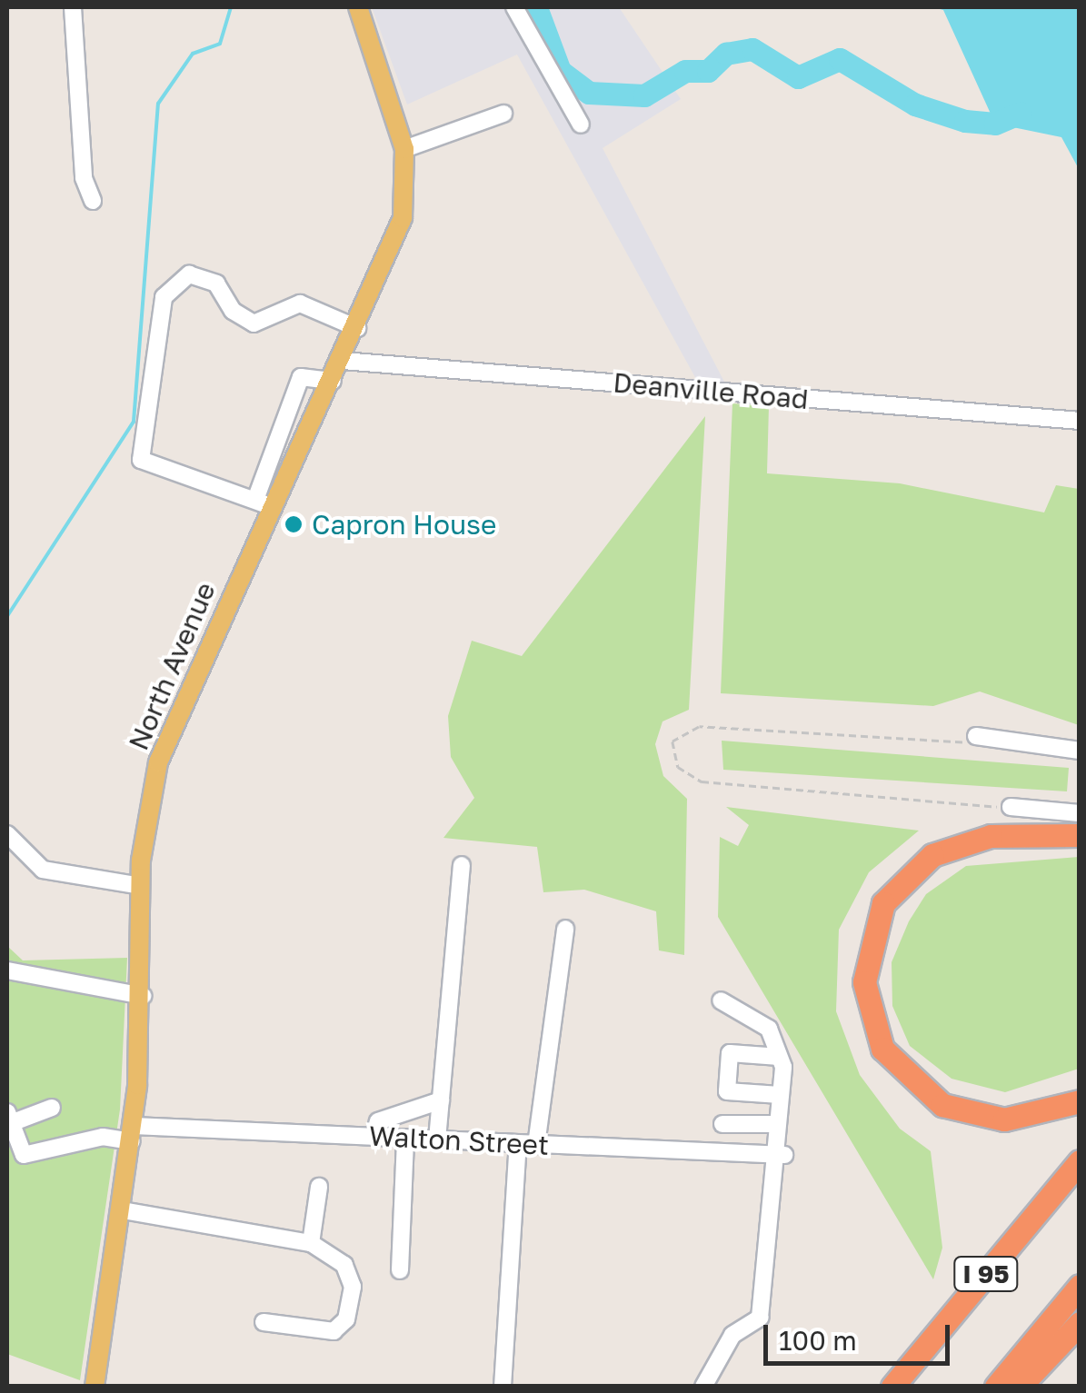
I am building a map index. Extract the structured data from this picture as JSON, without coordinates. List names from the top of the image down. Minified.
{"streets":{"highway":["I 95"],"main road":["North Avenue"],"street":["Deanville Road","Walton Street"]},"crossings":[["Deanville Road","North Avenue"],["North Avenue","Walton Street"]],"places":["Capron House"],"scale_bar":"100 m"}
